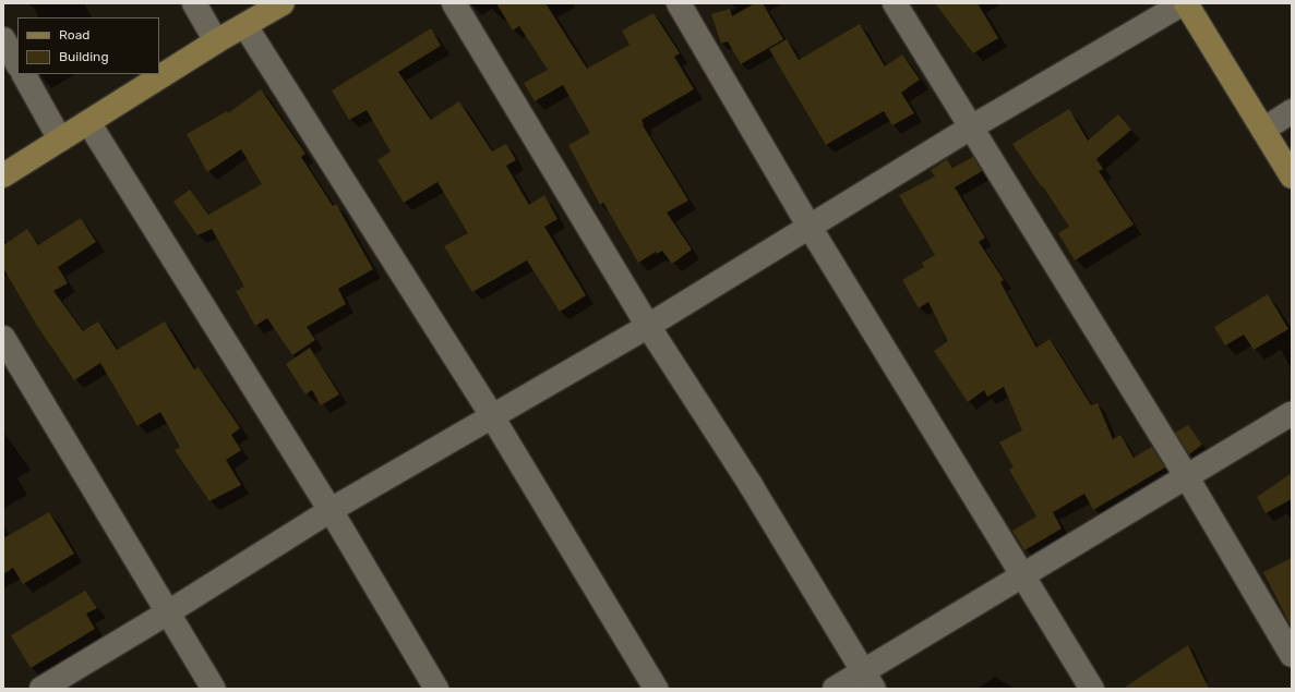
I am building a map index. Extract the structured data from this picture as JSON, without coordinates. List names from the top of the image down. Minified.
{"legend":["Road","Building"]}
